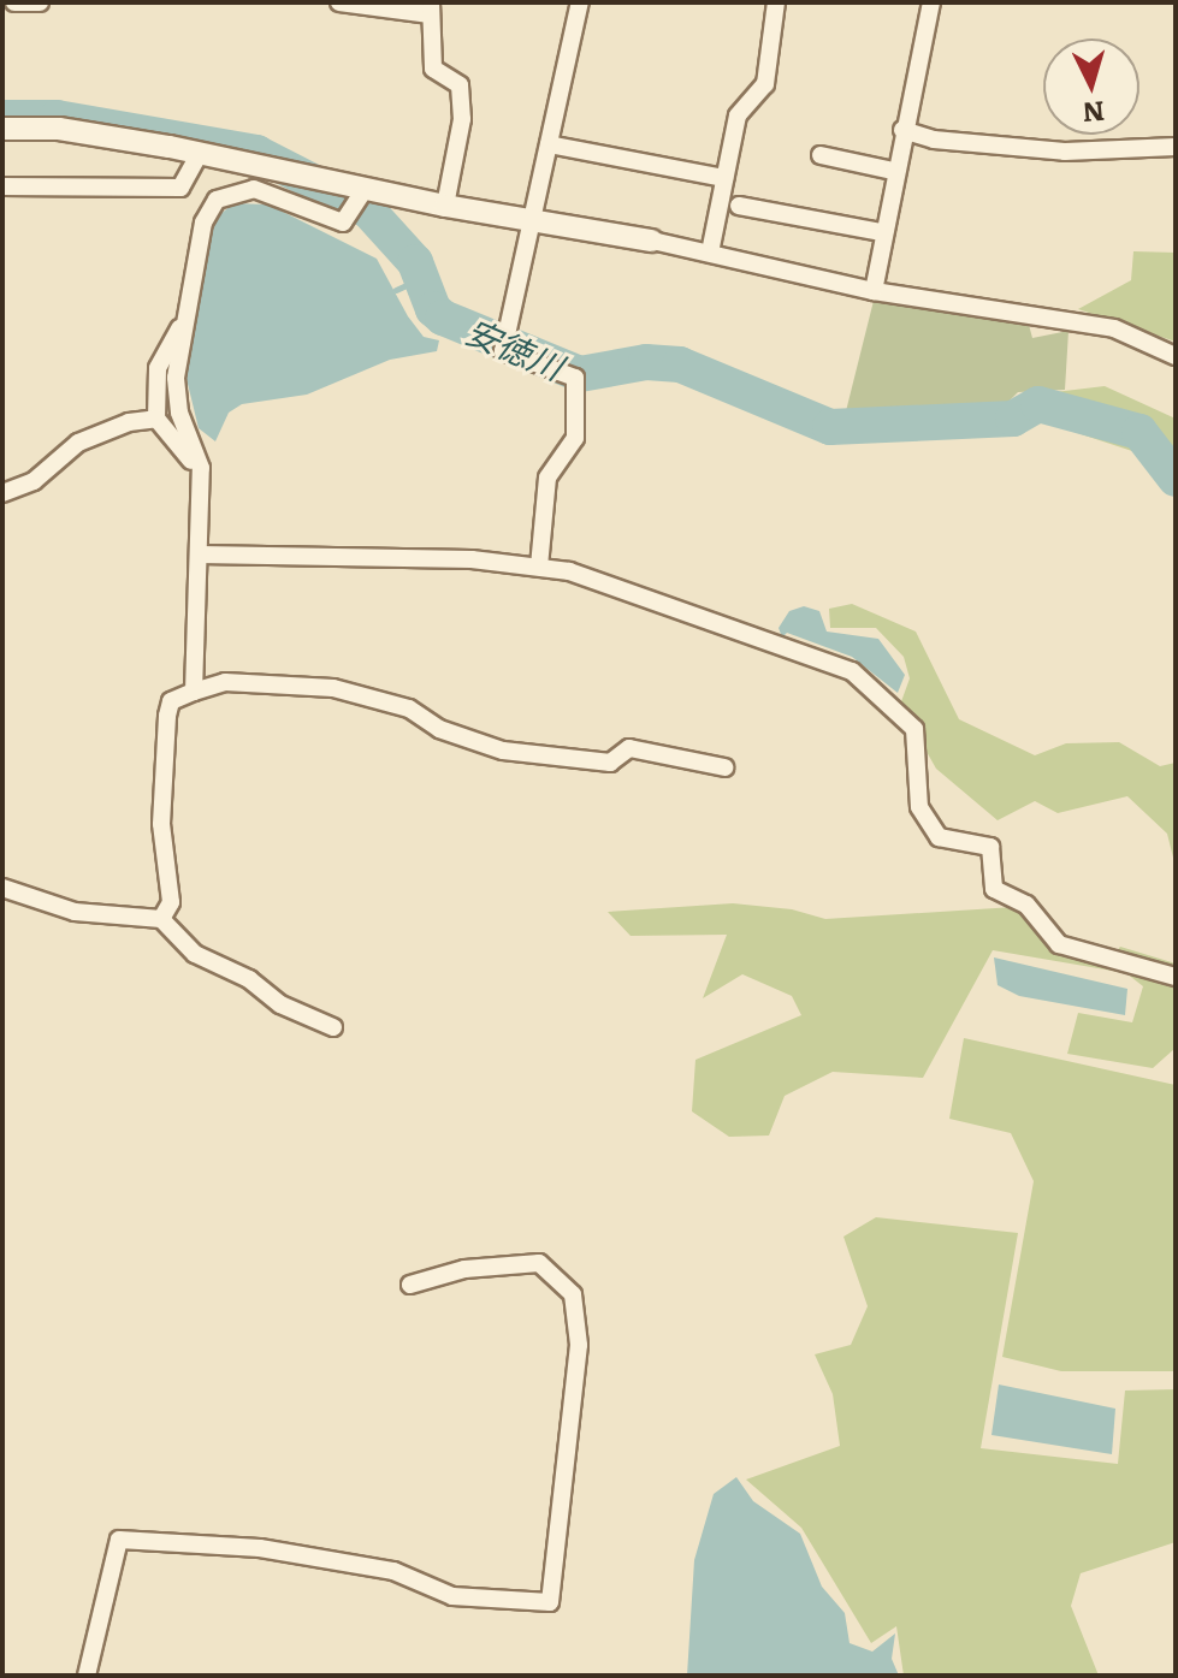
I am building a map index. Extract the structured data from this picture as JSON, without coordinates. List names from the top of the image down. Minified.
{"water":["安徳川"],"north":"bottom"}
